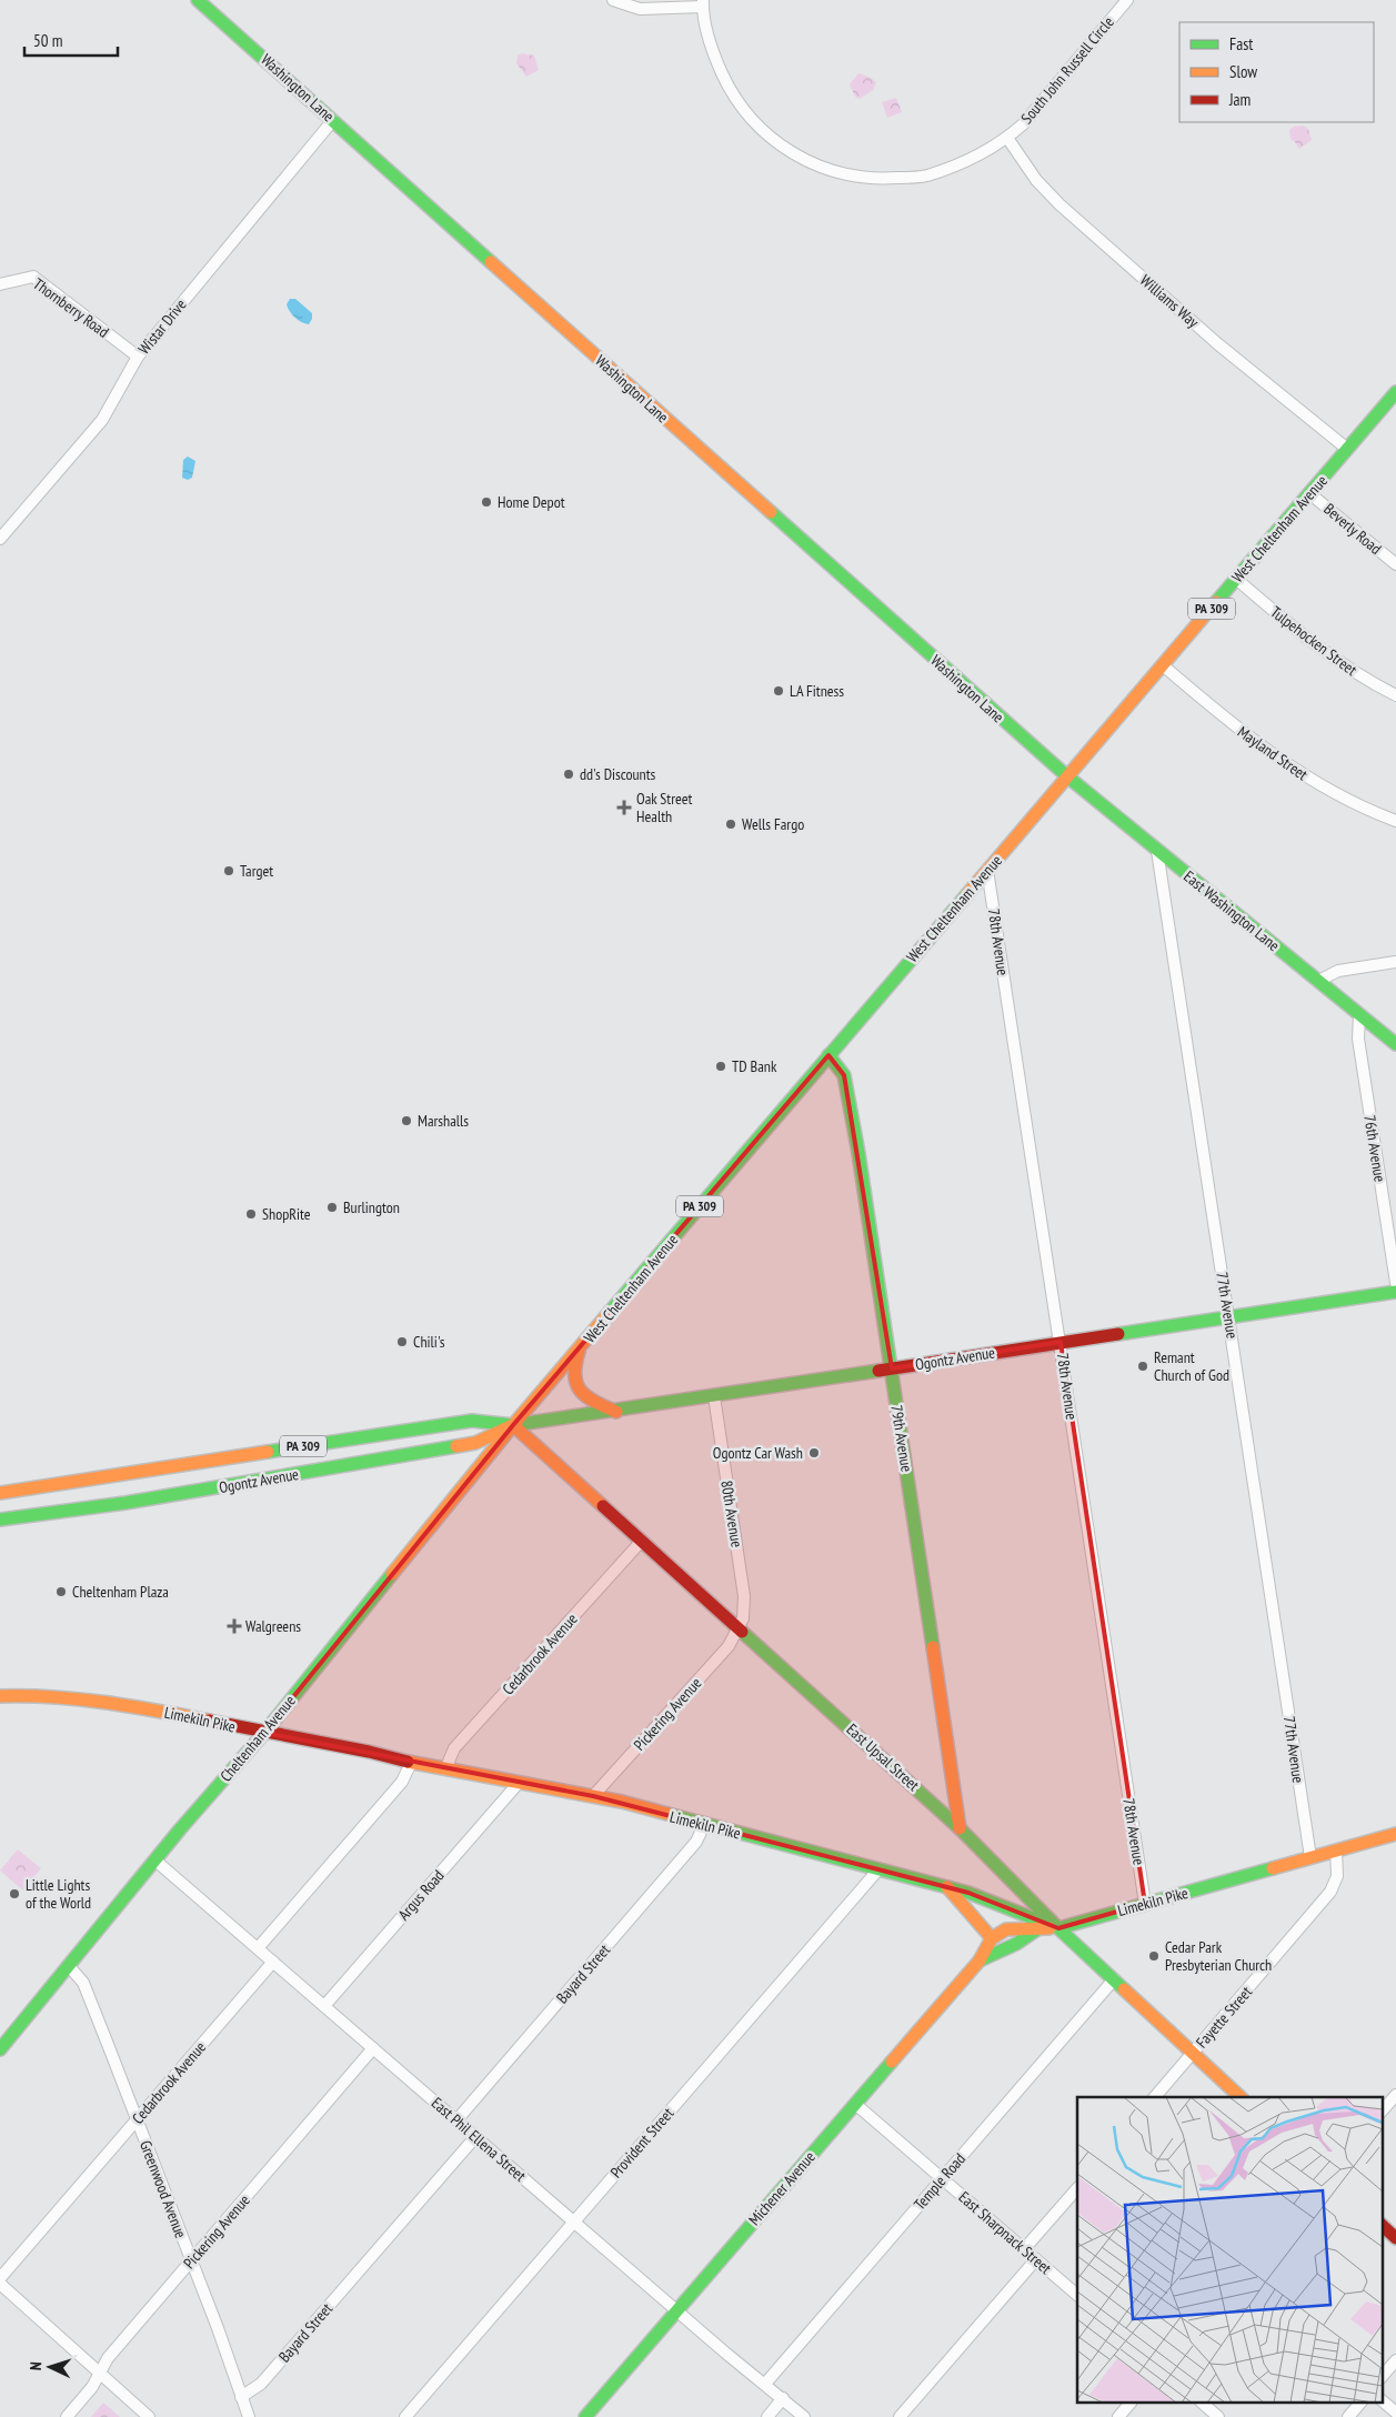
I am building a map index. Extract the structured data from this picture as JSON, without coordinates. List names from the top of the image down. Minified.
{"streets":{"main road":["Washington Lane","West Cheltenham Avenue","PA 309","East Washington Lane","Ogontz Avenue","79th Avenue","Limekiln Pike","Cheltenham Avenue","East Upsal Street","Michener Avenue"],"street":["South John Russell Circle","Williams Way","Thornberry Road","Wistar Drive","Beverly Road","Tulpehocken Street","Mayland Street","78th Avenue","76th Avenue","77th Avenue","80th Avenue","Cedarbrook Avenue","Pickering Avenue","Argus Road","Bayard Street","Fayette Street","East Phil Ellena Street","Provident Street","Temple Road","Greenwood Avenue","East Sharpnack Street"]},"crossings":[["South John Russell Circle","Williams Way"],["Washington Lane","Wistar Drive"],["Washington Lane","West Cheltenham Avenue"],["Washington Lane","East Washington Lane"],["Williams Way","West Cheltenham Avenue"],["Thornberry Road","Wistar Drive"],["West Cheltenham Avenue","Beverly Road"],["West Cheltenham Avenue","Tulpehocken Street"],["West Cheltenham Avenue","Mayland Street"],["West Cheltenham Avenue","East Washington Lane"],["West Cheltenham Avenue","78th Avenue"],["West Cheltenham Avenue","Ogontz Avenue"],["West Cheltenham Avenue","79th Avenue"],["West Cheltenham Avenue","Cheltenham Avenue"],["West Cheltenham Avenue","East Upsal Street"],["East Washington Lane","76th Avenue"],["East Washington Lane","77th Avenue"],["78th Avenue","Ogontz Avenue"],["78th Avenue","Limekiln Pike"],["77th Avenue","Ogontz Avenue"],["77th Avenue","Limekiln Pike"],["Ogontz Avenue","79th Avenue"],["Ogontz Avenue","80th Avenue"],["Ogontz Avenue","Cheltenham Avenue"],["Ogontz Avenue","East Upsal Street"],["79th Avenue","East Upsal Street"],["80th Avenue","Pickering Avenue"],["80th Avenue","East Upsal Street"],["Cedarbrook Avenue","Limekiln Pike"],["Cedarbrook Avenue","East Upsal Street"],["Cedarbrook Avenue","East Phil Ellena Street"],["Cedarbrook Avenue","Greenwood Avenue"],["Pickering Avenue","Limekiln Pike"],["Pickering Avenue","East Upsal Street"],["Pickering Avenue","East Phil Ellena Street"],["Pickering Avenue","Greenwood Avenue"],["Limekiln Pike","Cheltenham Avenue"],["Limekiln Pike","East Upsal Street"],["Limekiln Pike","Argus Road"],["Limekiln Pike","Bayard Street"],["Limekiln Pike","Fayette Street"],["Limekiln Pike","Provident Street"],["Cheltenham Avenue","East Upsal Street"],["Cheltenham Avenue","East Phil Ellena Street"],["Cheltenham Avenue","Greenwood Avenue"],["East Upsal Street","Fayette Street"],["East Upsal Street","Temple Road"],["Argus Road","East Phil Ellena Street"],["Bayard Street","East Phil Ellena Street"],["Bayard Street","Greenwood Avenue"],["East Phil Ellena Street","Provident Street"],["East Phil Ellena Street","Temple Road"],["East Phil Ellena Street","Michener Avenue"],["Temple Road","East Sharpnack Street"],["Michener Avenue","East Sharpnack Street"]],"places":{"other":["Home Depot","LA Fitness","dd's Discounts","Wells Fargo","Target","TD Bank","Marshalls","Burlington","ShopRite","Chili's","Remant Church of God","Ogontz Car Wash","Cheltenham Plaza","Little Lights of the World","Cedar Park Presbyterian Church"],"health":["Oak Street Health","Walgreens"]},"legend":["Fast","Slow","Jam"],"scale_bar":"50 m","north":"left"}
